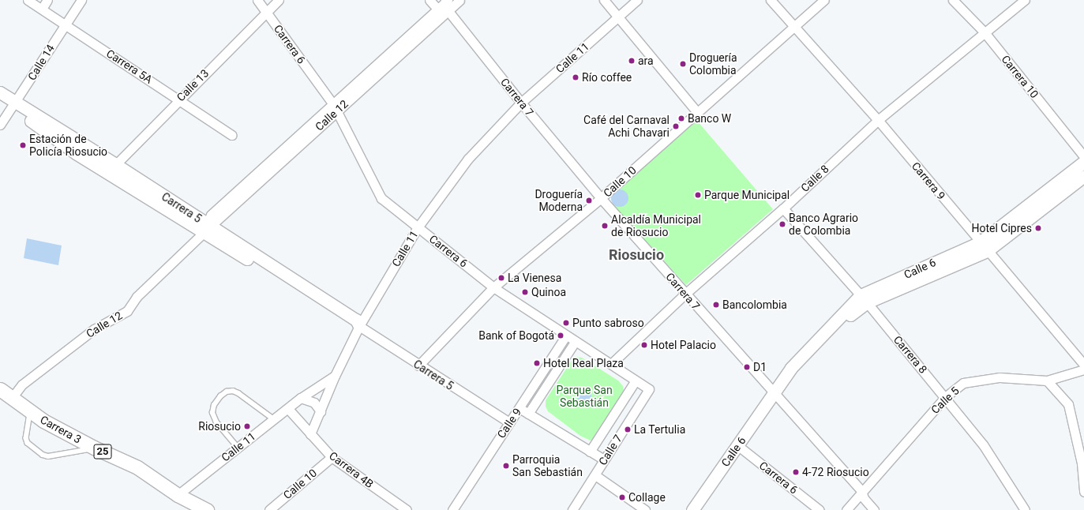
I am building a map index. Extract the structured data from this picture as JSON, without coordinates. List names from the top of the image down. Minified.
{"streets":{"main road":["Carrera 3","25"],"street":["Carrera 6","Calle 11","Calle 14","Carrera 5A","Carrera 10","Calle 13","Carrera 7","Calle 12","Calle 8","Carrera 9","Calle 10","Carrera 5","Calle 6","Carrera 8","Calle 5","Calle 9","Calle 7","Carrera 4B"]},"crossings":[["Carrera 6","Calle 11"],["Carrera 6","Calle 13"],["Carrera 6","Calle 12"],["Carrera 6","Calle 8"],["Carrera 6","Calle 10"],["Carrera 6","Calle 6"],["Carrera 6","Calle 9"],["Carrera 6","Calle 7"],["Calle 11","Carrera 7"],["Calle 11","Carrera 5"],["Calle 11","Carrera 3"],["Calle 11","Carrera 4B"],["Calle 14","Carrera 5A"],["Calle 14","Carrera 5"],["Carrera 5A","Calle 13"],["Carrera 10","Calle 8"],["Calle 13","Carrera 5"],["Carrera 7","Calle 12"],["Carrera 7","Calle 8"],["Carrera 7","Calle 10"],["Carrera 7","Calle 6"],["Carrera 7","Calle 5"],["Calle 12","Carrera 5"],["Calle 12","Carrera 3"],["Calle 8","Carrera 9"],["Calle 8","Carrera 8"],["Carrera 9","Calle 10"],["Carrera 9","Calle 6"],["Calle 10","Carrera 5"],["Calle 10","Carrera 4B"],["Carrera 5","Calle 9"],["Calle 6","Carrera 8"],["Carrera 8","Calle 5"]],"districts":["Riosucio"],"parks":["Parque San Sebastián"],"places":["ara","Droguería Colombia","Río coffee","Banco W","Café del Carnaval Achi Chavari","Estación de Policía Riosucio","Parque Municipal","Droguería Moderna","Banco Agrario de Colombia","Alcaldía Municipal de Riosucio","Hotel Cipres","La Vienesa","Quinoa","Bancolombia","Punto sabroso","Bank of Bogotá","Hotel Palacio","Hotel Real Plaza","D1","Riosucio","La Tertulia","Parroquia San Sebastián","4-72 Riosucio","Collage"]}
